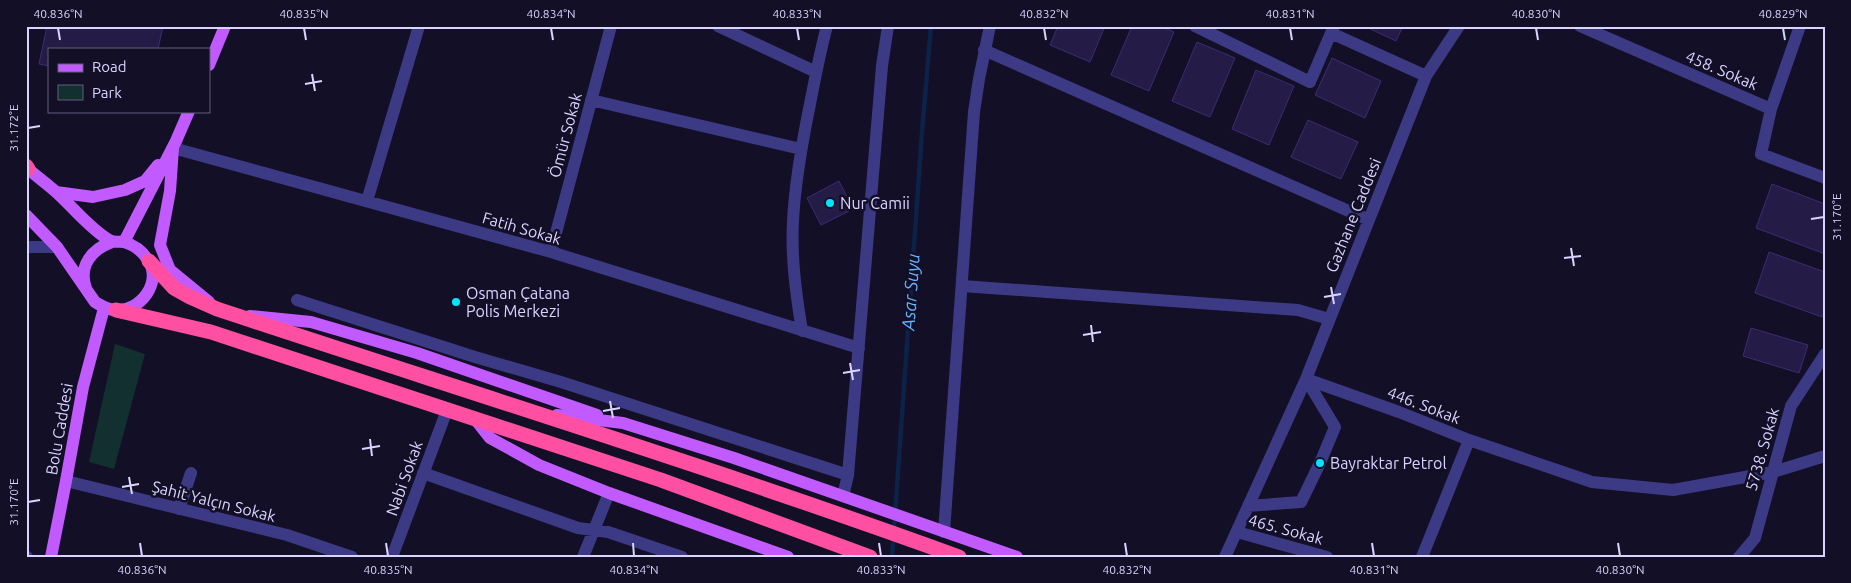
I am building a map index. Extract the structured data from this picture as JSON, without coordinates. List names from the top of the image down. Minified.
{"streets":{"main road":["Bolu Caddesi"],"street":["458. Sokak","Ömür Sokak","Gazhane Caddesi","Fatih Sokak","446. Sokak","5738. Sokak","Nabi Sokak","Şahit Yalçın Sokak","465. Sokak"]},"crossings":[["Ömür Sokak","Fatih Sokak"],["Gazhane Caddesi","446. Sokak"],["Gazhane Caddesi","465. Sokak"],["Bolu Caddesi","Şahit Yalçın Sokak"]],"water":["Asar Suyu"],"places":["Nur Camii","Osman Çatana Polis Merkezi","Bayraktar Petrol"],"legend":["Road","Park"],"coordinates":["40.836°N","40.835°N","40.834°N","40.833°N","40.832°N","40.831°N","40.830°N","40.829°N","31.172°E","31.170°E"]}
